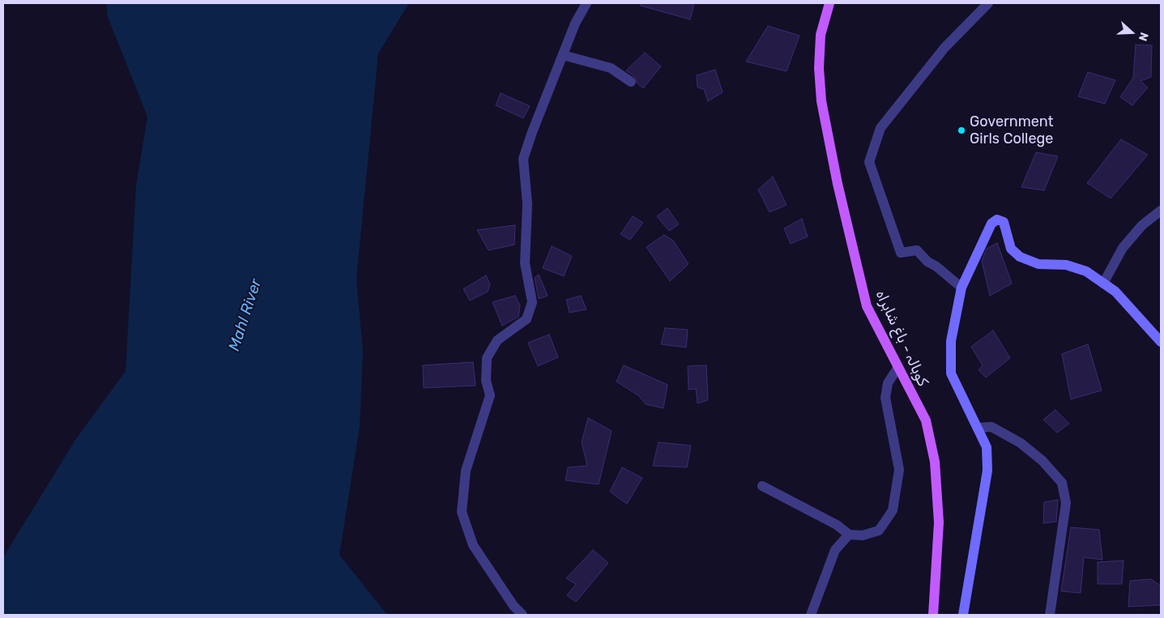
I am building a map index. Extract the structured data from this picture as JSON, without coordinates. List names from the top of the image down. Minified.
{"streets":{"main road":["کوہالہ - باغ شاہراہ"]},"water":["Mahl River"],"places":["Government Girls College"],"north":"right"}
